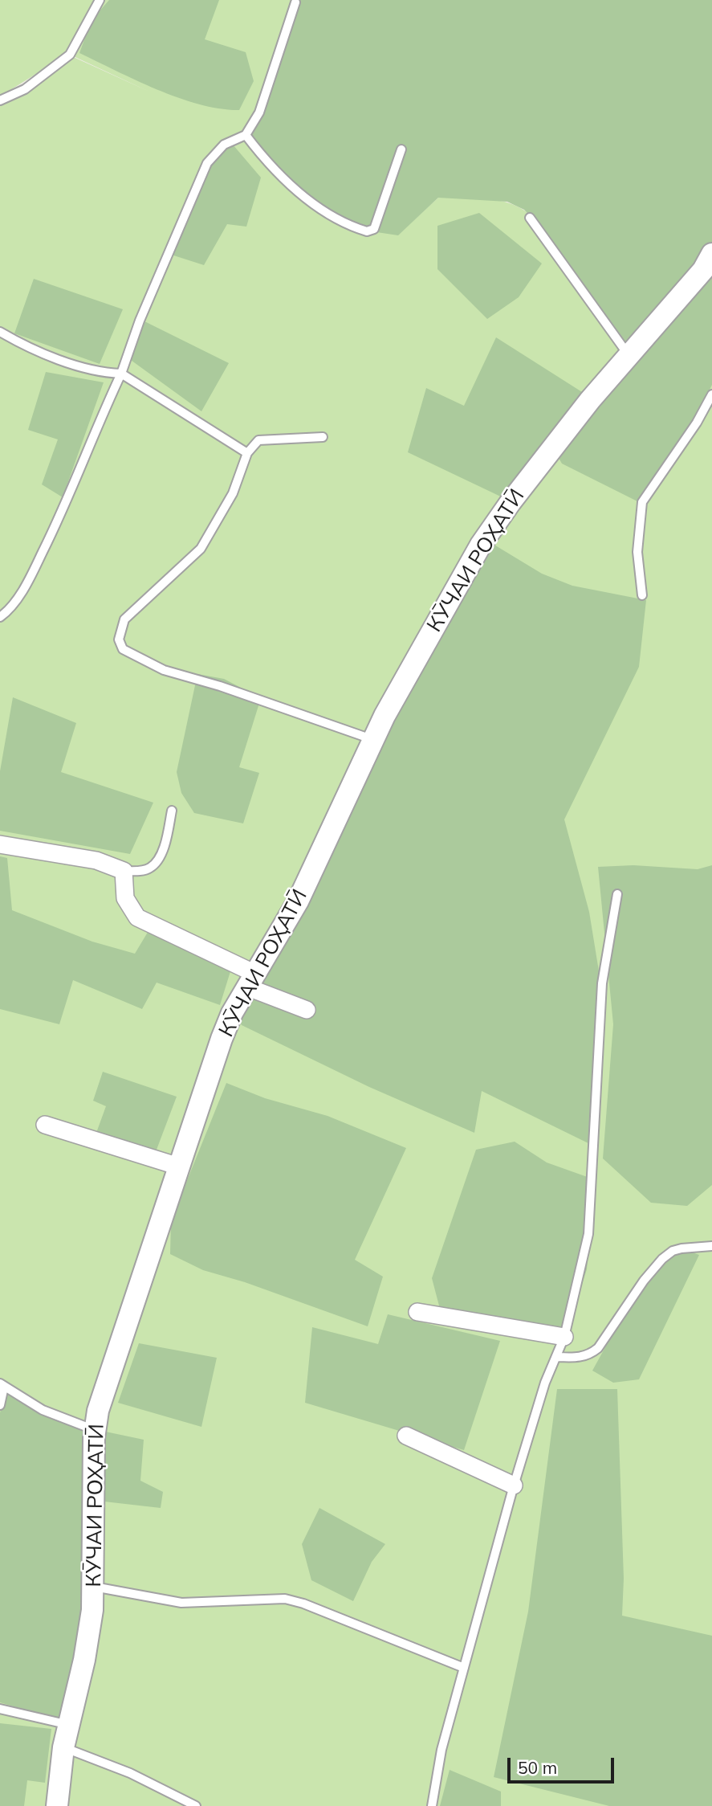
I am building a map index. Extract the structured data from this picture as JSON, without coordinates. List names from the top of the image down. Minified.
{"streets":{"street":["КӮЧАИ РОҲАТӢ"]},"scale_bar":"50 m"}
